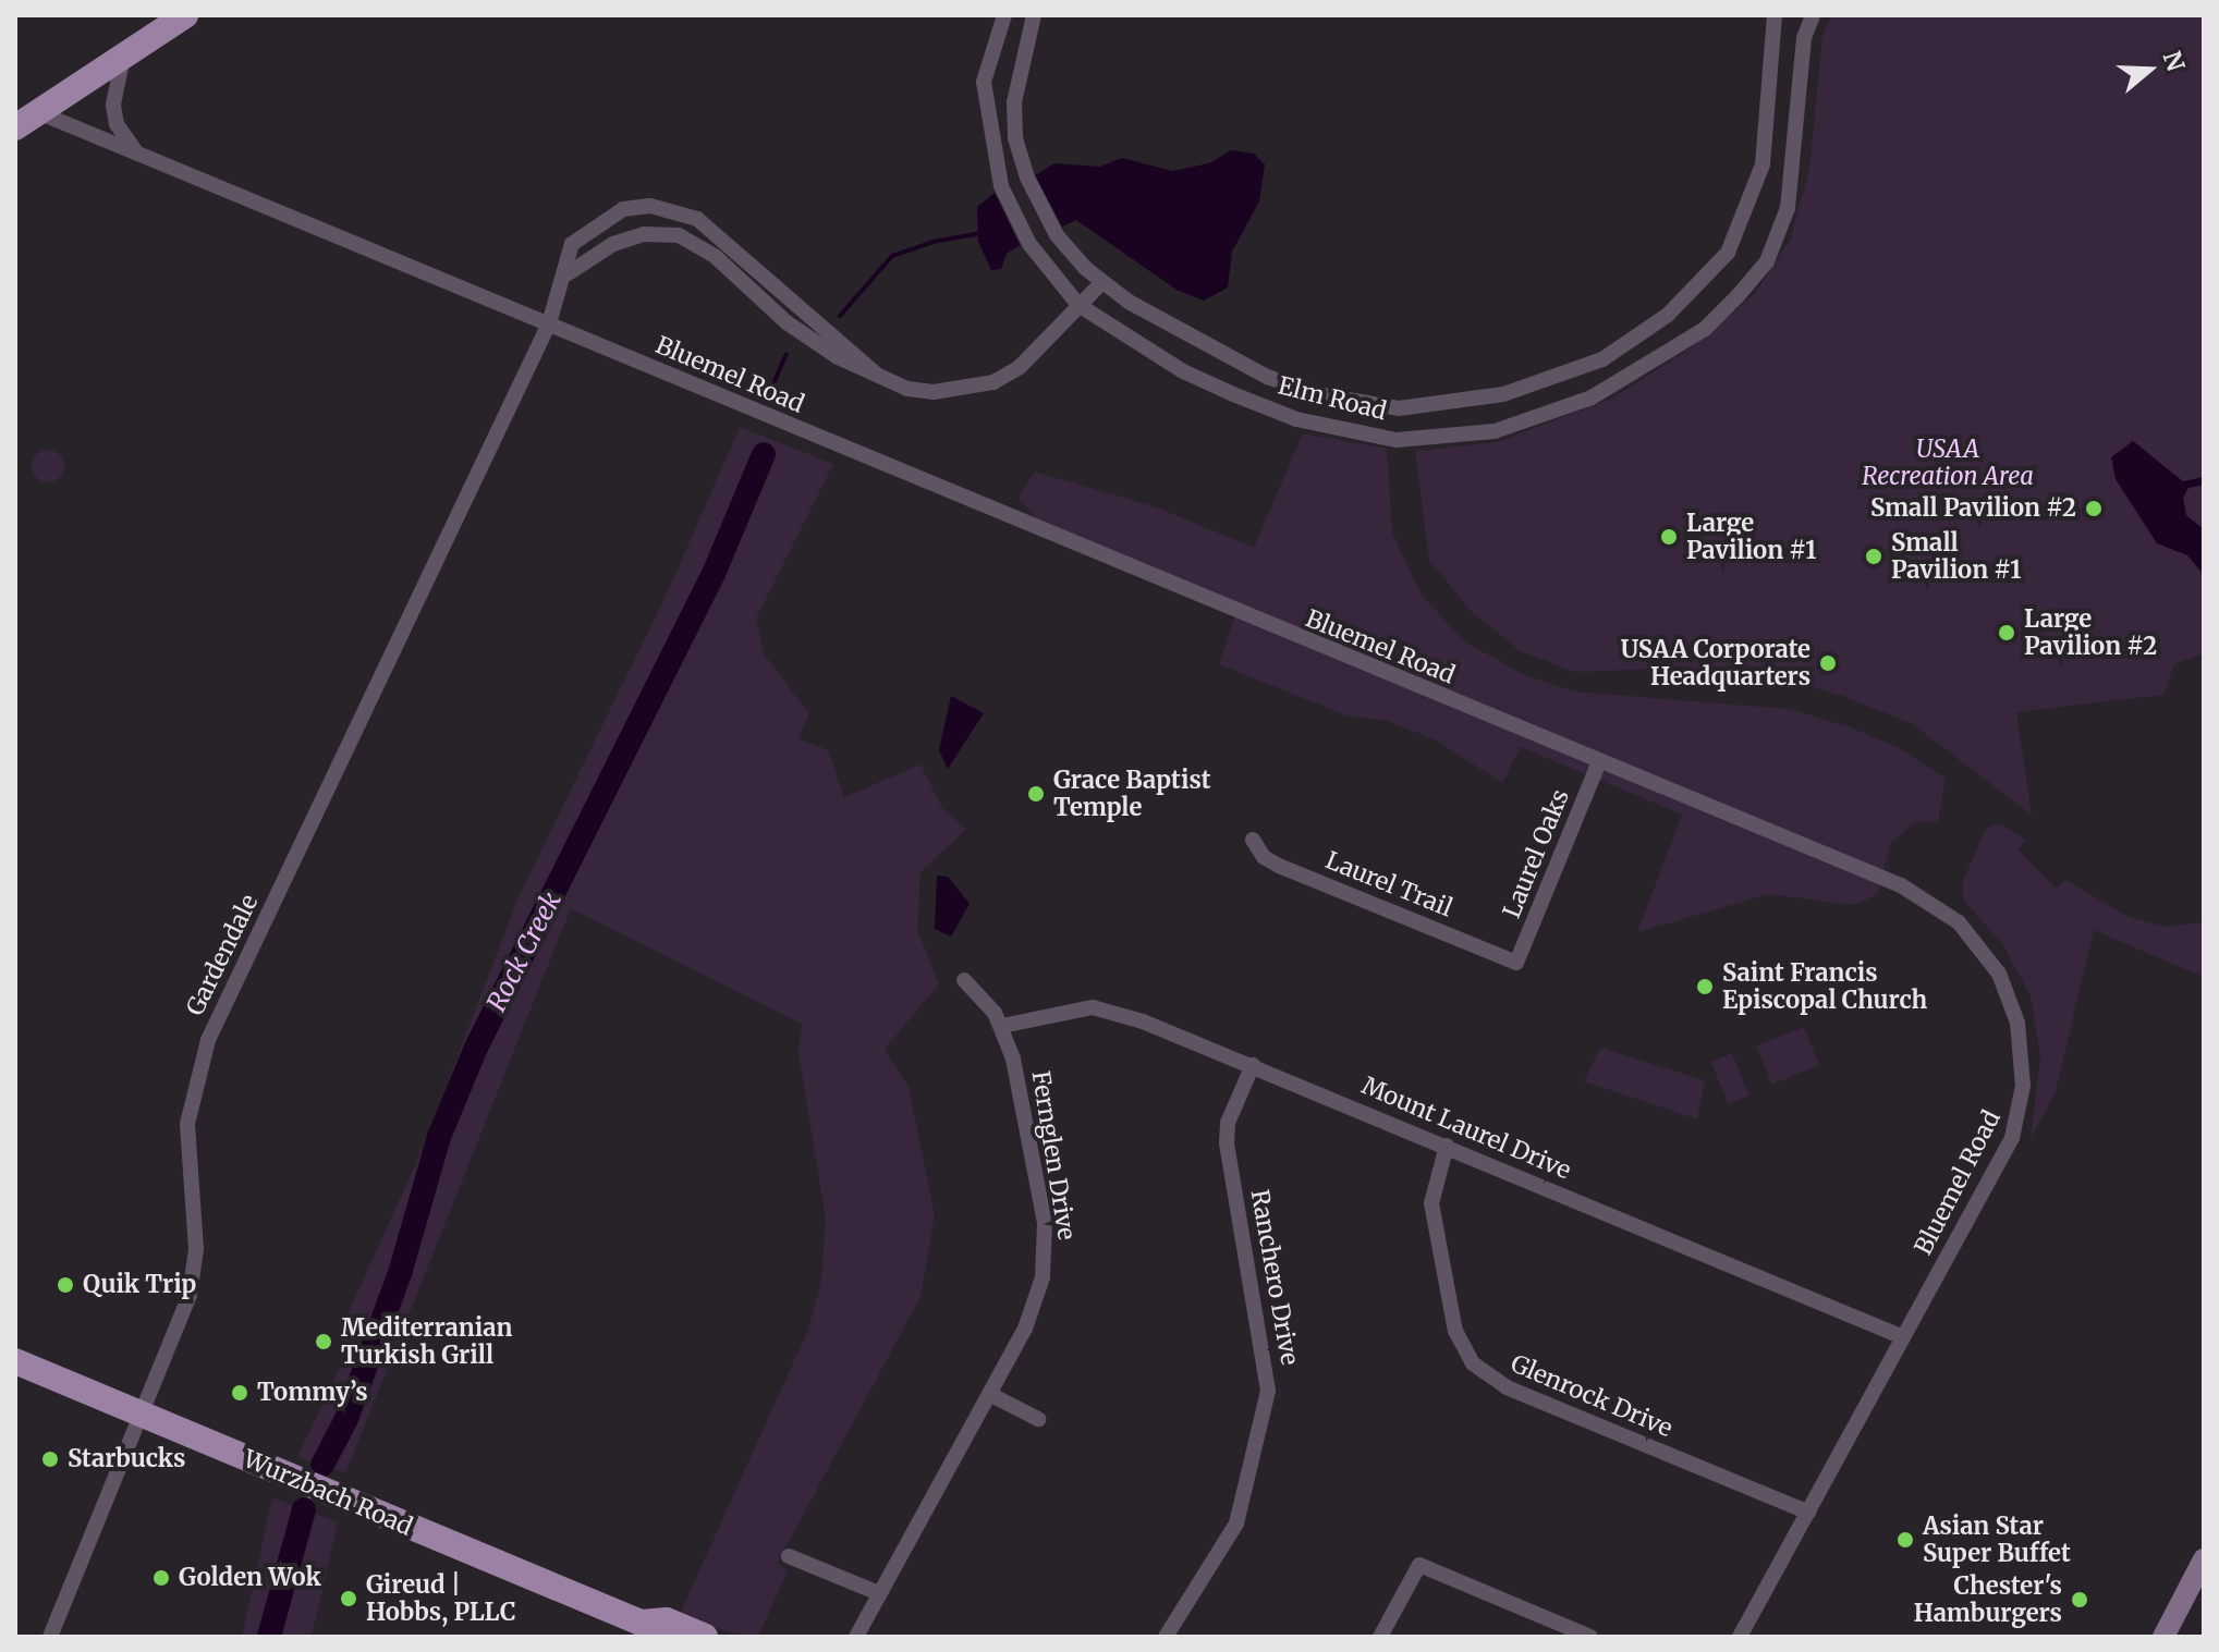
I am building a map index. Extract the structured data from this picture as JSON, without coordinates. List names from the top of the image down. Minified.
{"streets":{"main road":["Wurzbach Road"],"street":["Bluemel Road","Elm Road","Laurel Oaks","Laurel Trail","Gardendale","Mount Laurel Drive","Fernglen Drive","Ranchero Drive","Glenrock Drive"]},"crossings":[["Bluemel Road","Laurel Oaks"],["Bluemel Road","Gardendale"],["Bluemel Road","Mount Laurel Drive"],["Bluemel Road","Glenrock Drive"],["Laurel Oaks","Laurel Trail"],["Gardendale","Wurzbach Road"],["Mount Laurel Drive","Fernglen Drive"],["Mount Laurel Drive","Ranchero Drive"],["Mount Laurel Drive","Glenrock Drive"]],"water":["Rock Creek"],"parks":["USAA Recreation Area"],"places":["Small Pavilion #2","Large Pavilion #1","Small Pavilion #1","Large Pavilion #2","USAA Corporate Headquarters","Grace Baptist Temple","Saint Francis Episcopal Church","Quik Trip","Mediterranian Turkish Grill","Tommy’s","Starbucks","Asian Star Super Buffet","Golden Wok","Gireud | Hobbs, PLLC","Chester's Hamburgers"],"north":"right"}
